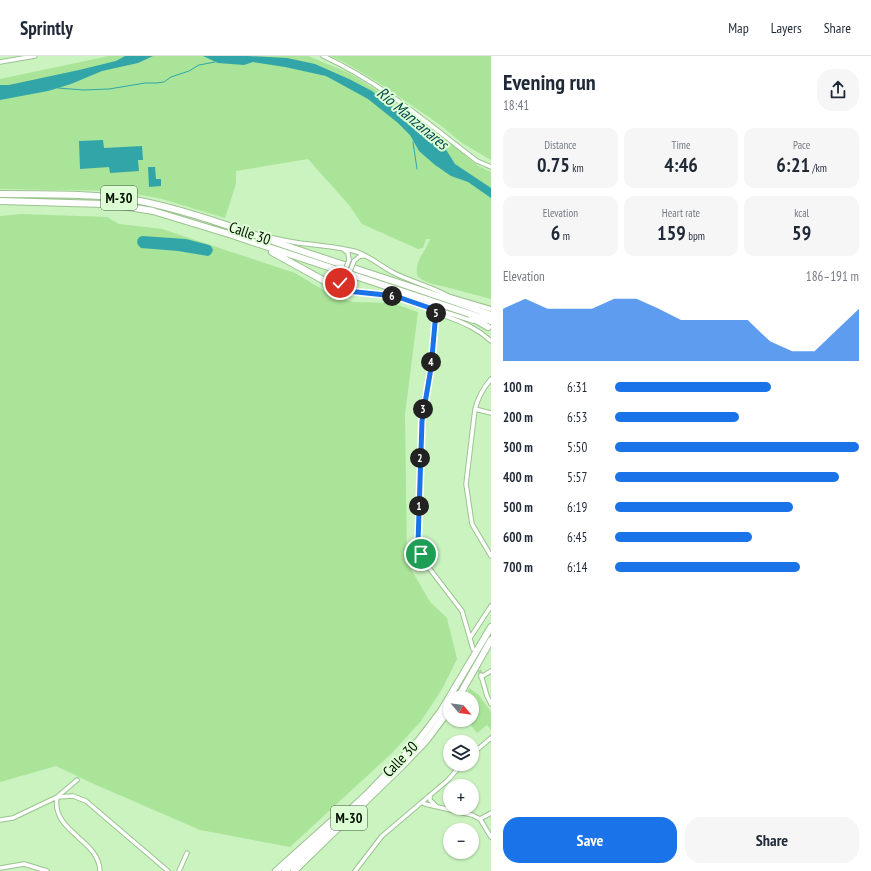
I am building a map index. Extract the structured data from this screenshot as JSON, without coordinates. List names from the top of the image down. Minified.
{"streets":{"highway":["M-30","Calle 30"]},"water":["Río Manzanares"],"north":"bottom right","page":{"header":"Sprintly","nav":["Map","Layers","Share"],"heading":["Evening run","18:41"],"stats":[["Distance","0.75 km"],["Time","4:46"],["Pace","6:21 /km"],["Elevation","6 m"],["Heart rate","159 bpm"],["kcal","59"]],"chart":["Elevation","186–191 m"],"pins":["6","5","4","3","2","1"],"list":[{"name":"100 m","note":"6:31"},{"name":"200 m","note":"6:53"},{"name":"300 m","note":"5:50"},{"name":"400 m","note":"5:57"},{"name":"500 m","note":"6:19"},{"name":"600 m","note":"6:45"},{"name":"700 m","note":"6:14"}],"map_buttons":["+","−"],"buttons":["Save","Share"]}}
